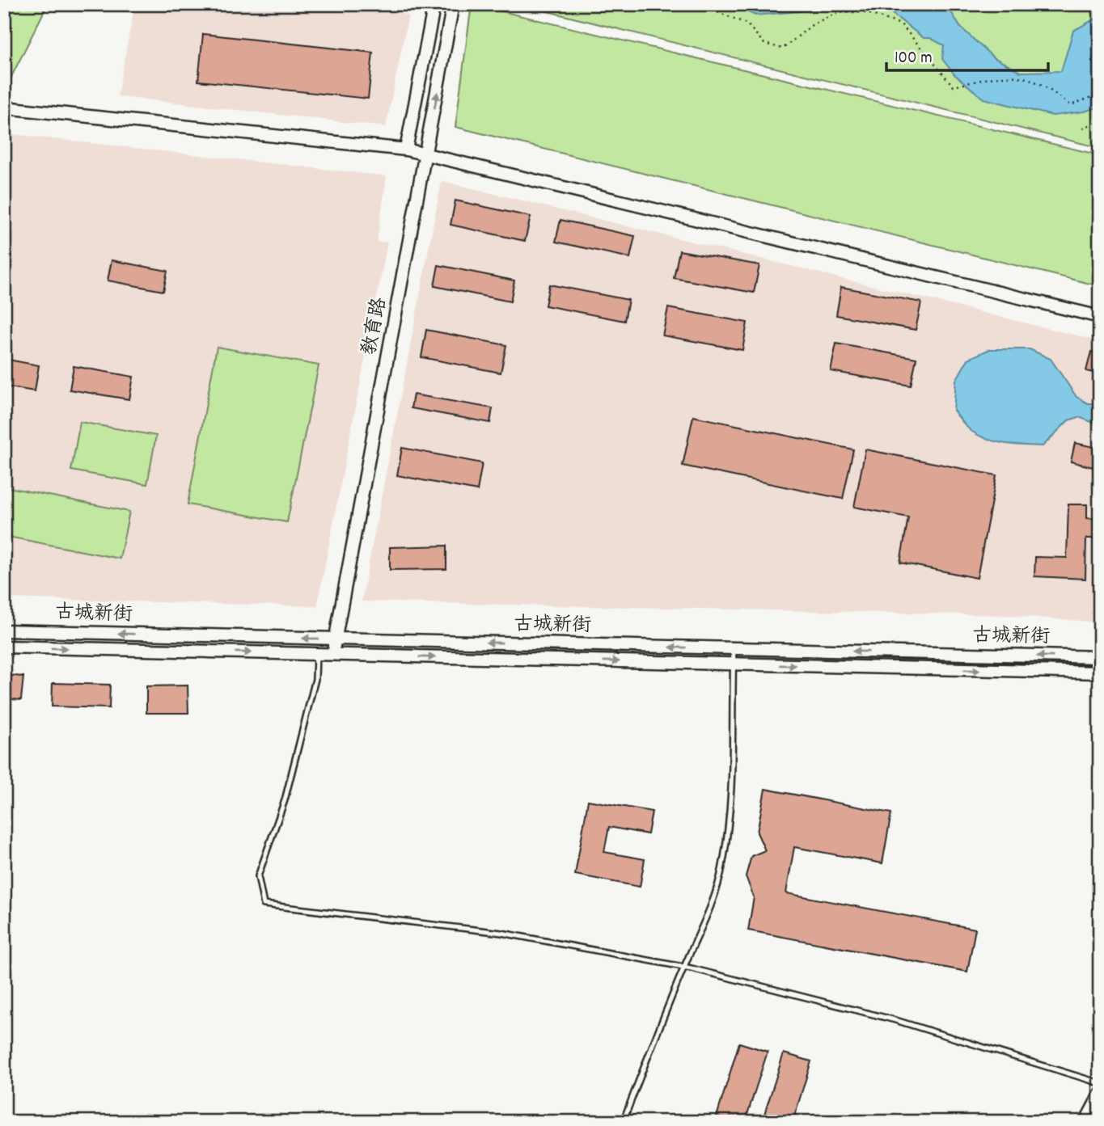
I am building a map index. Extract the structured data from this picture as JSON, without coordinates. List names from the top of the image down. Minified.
{"streets":{"main road":["教育路","古城新街"]},"crossings":[["教育路","古城新街"]],"scale_bar":"100 m"}
